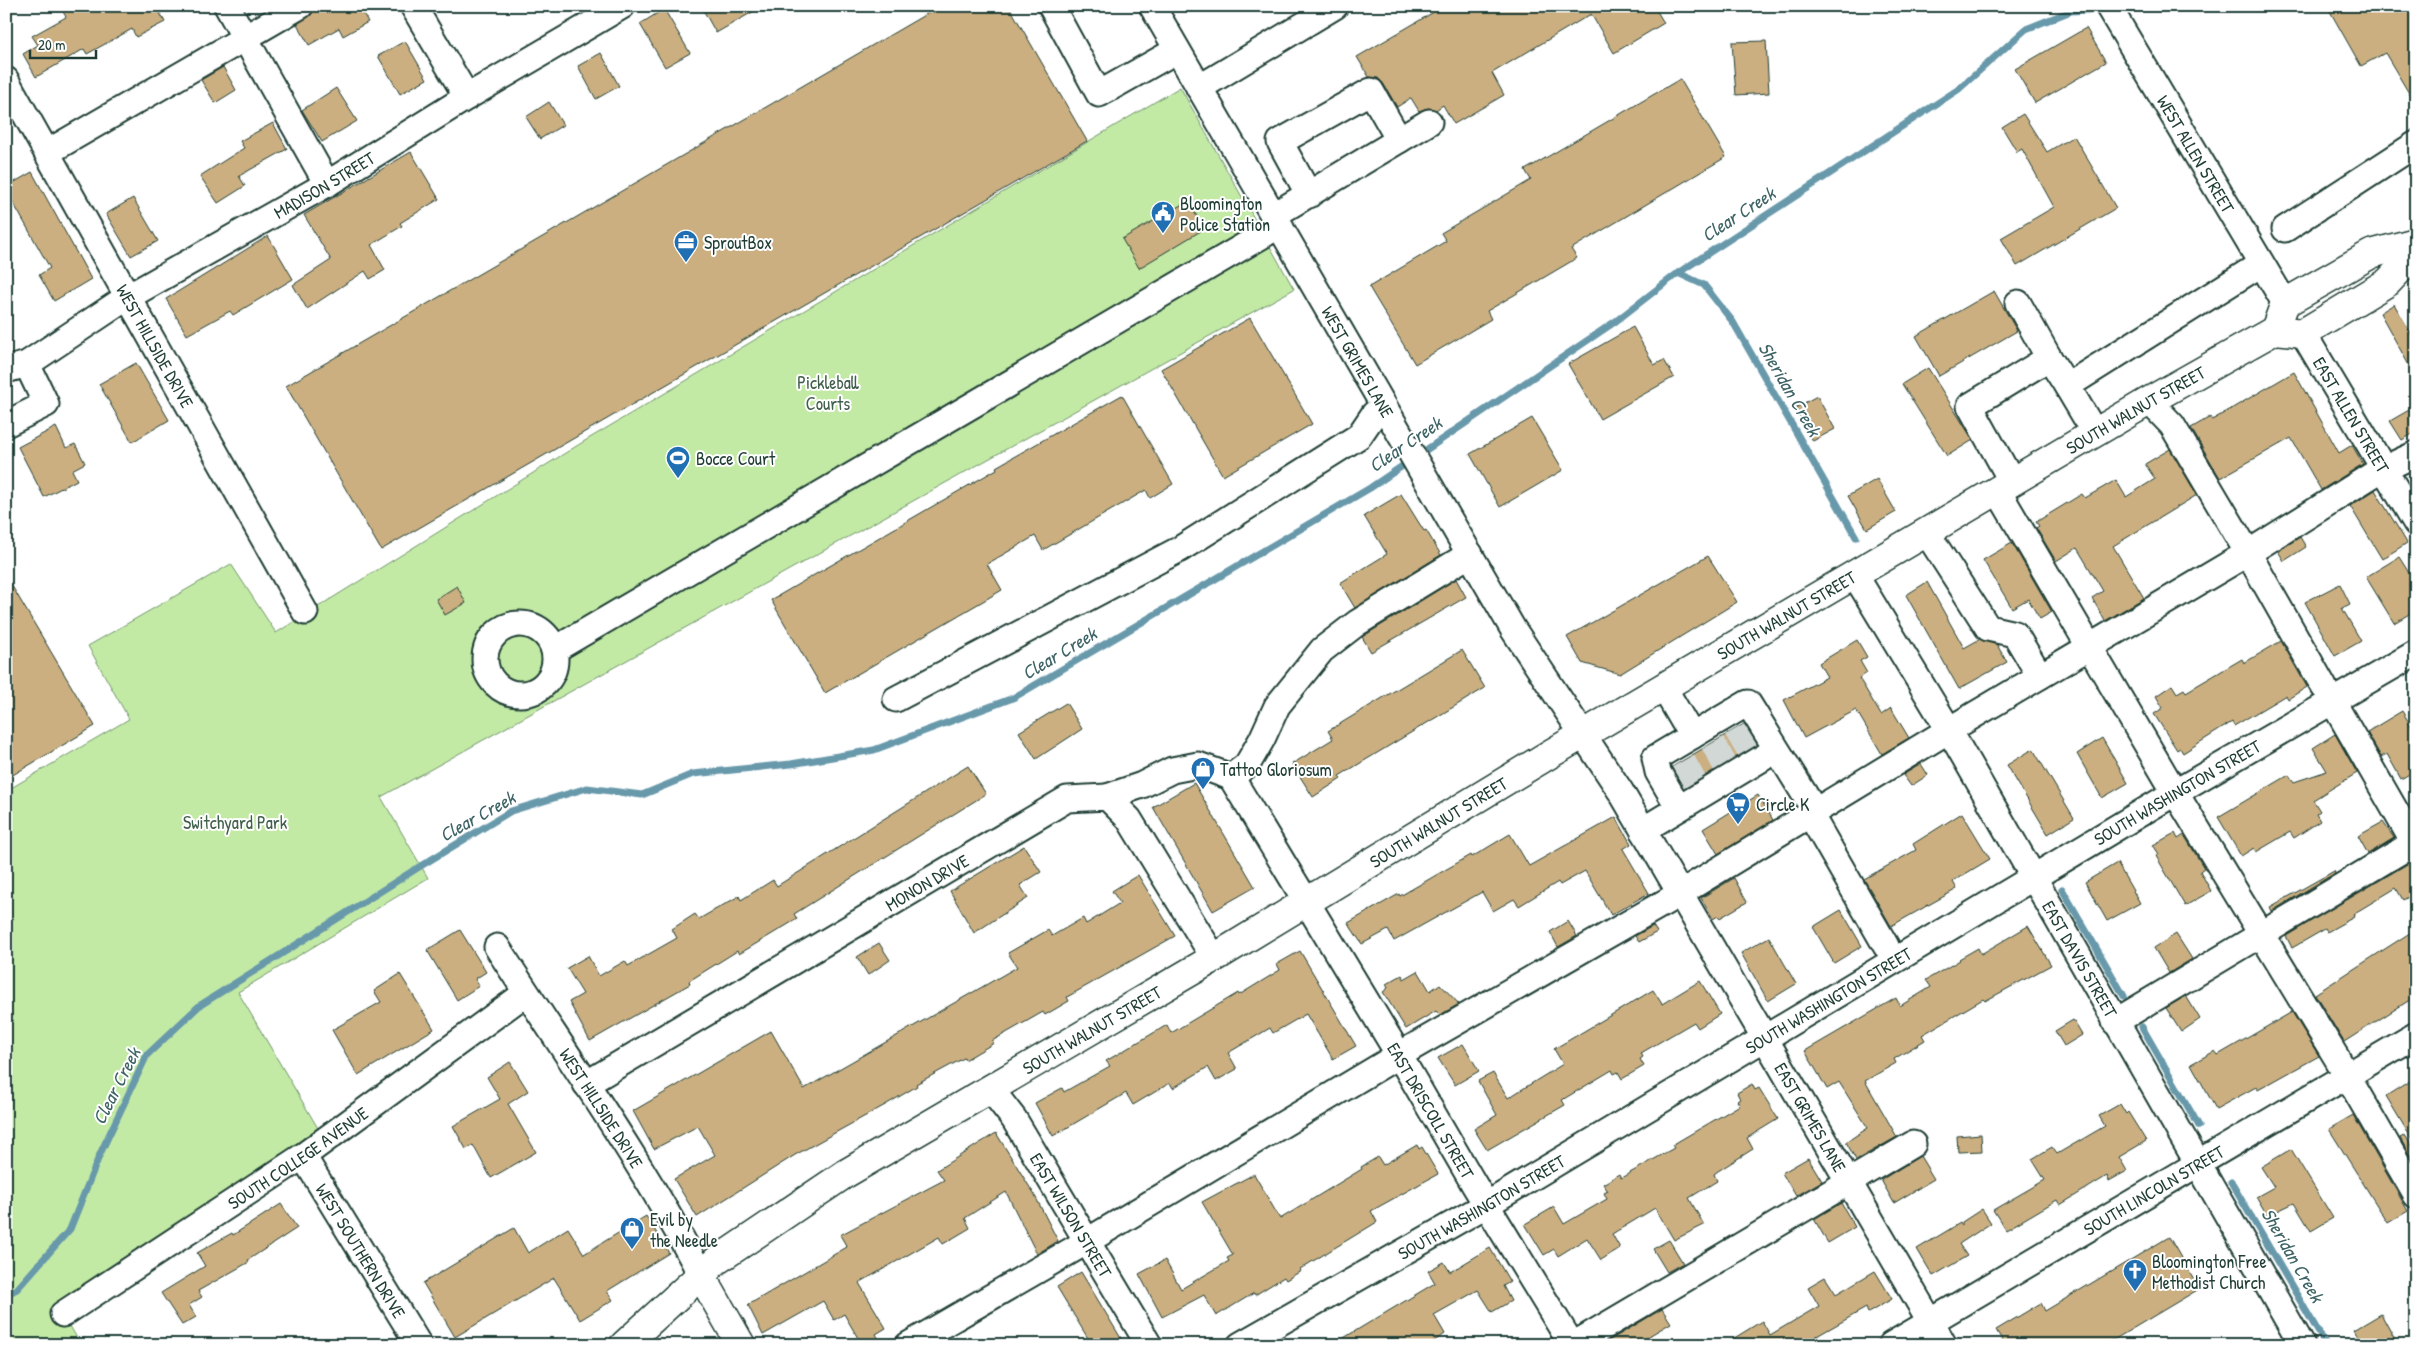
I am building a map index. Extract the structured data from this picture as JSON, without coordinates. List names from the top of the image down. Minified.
{"streets":{"main road":["SOUTH WALNUT STREET"],"street":["WEST ALLEN STREET","MADISON STREET","WEST HILLSIDE DRIVE","WEST GRIMES LANE","EAST ALLEN STREET","SOUTH WASHINGTON STREET","MONON DRIVE","EAST DAVIS STREET","EAST DRISCOLL STREET","EAST GRIMES LANE","SOUTH COLLEGE AVENUE","SOUTH LINCOLN STREET","EAST WILSON STREET","WEST SOUTHERN DRIVE"]},"crossings":[["MADISON STREET","WEST HILLSIDE DRIVE"],["WEST HILLSIDE DRIVE","SOUTH WALNUT STREET"],["WEST HILLSIDE DRIVE","MONON DRIVE"],["WEST HILLSIDE DRIVE","SOUTH COLLEGE AVENUE"],["WEST GRIMES LANE","SOUTH WALNUT STREET"],["WEST GRIMES LANE","EAST GRIMES LANE"],["SOUTH WALNUT STREET","EAST DAVIS STREET"],["SOUTH WALNUT STREET","EAST DRISCOLL STREET"],["SOUTH WALNUT STREET","EAST GRIMES LANE"],["SOUTH WALNUT STREET","EAST WILSON STREET"],["SOUTH WASHINGTON STREET","EAST DAVIS STREET"],["SOUTH WASHINGTON STREET","EAST DRISCOLL STREET"],["SOUTH WASHINGTON STREET","EAST GRIMES LANE"],["MONON DRIVE","EAST DRISCOLL STREET"],["EAST DAVIS STREET","SOUTH LINCOLN STREET"],["EAST GRIMES LANE","SOUTH LINCOLN STREET"],["SOUTH COLLEGE AVENUE","WEST SOUTHERN DRIVE"]],"water":["Clear Creek","Sheridan Creek"],"parks":["Pickleball Courts","Switchyard Park"],"places":{"public building":["Bloomington Police Station"],"office":["SproutBox"],"sports":["Bocce Court"],"shop":["Tattoo Gloriosum","Evil by the Needle"],"supermarket":["Circle K"],"church":["Bloomington Free Methodist Church"]},"scale_bar":"20 m"}
